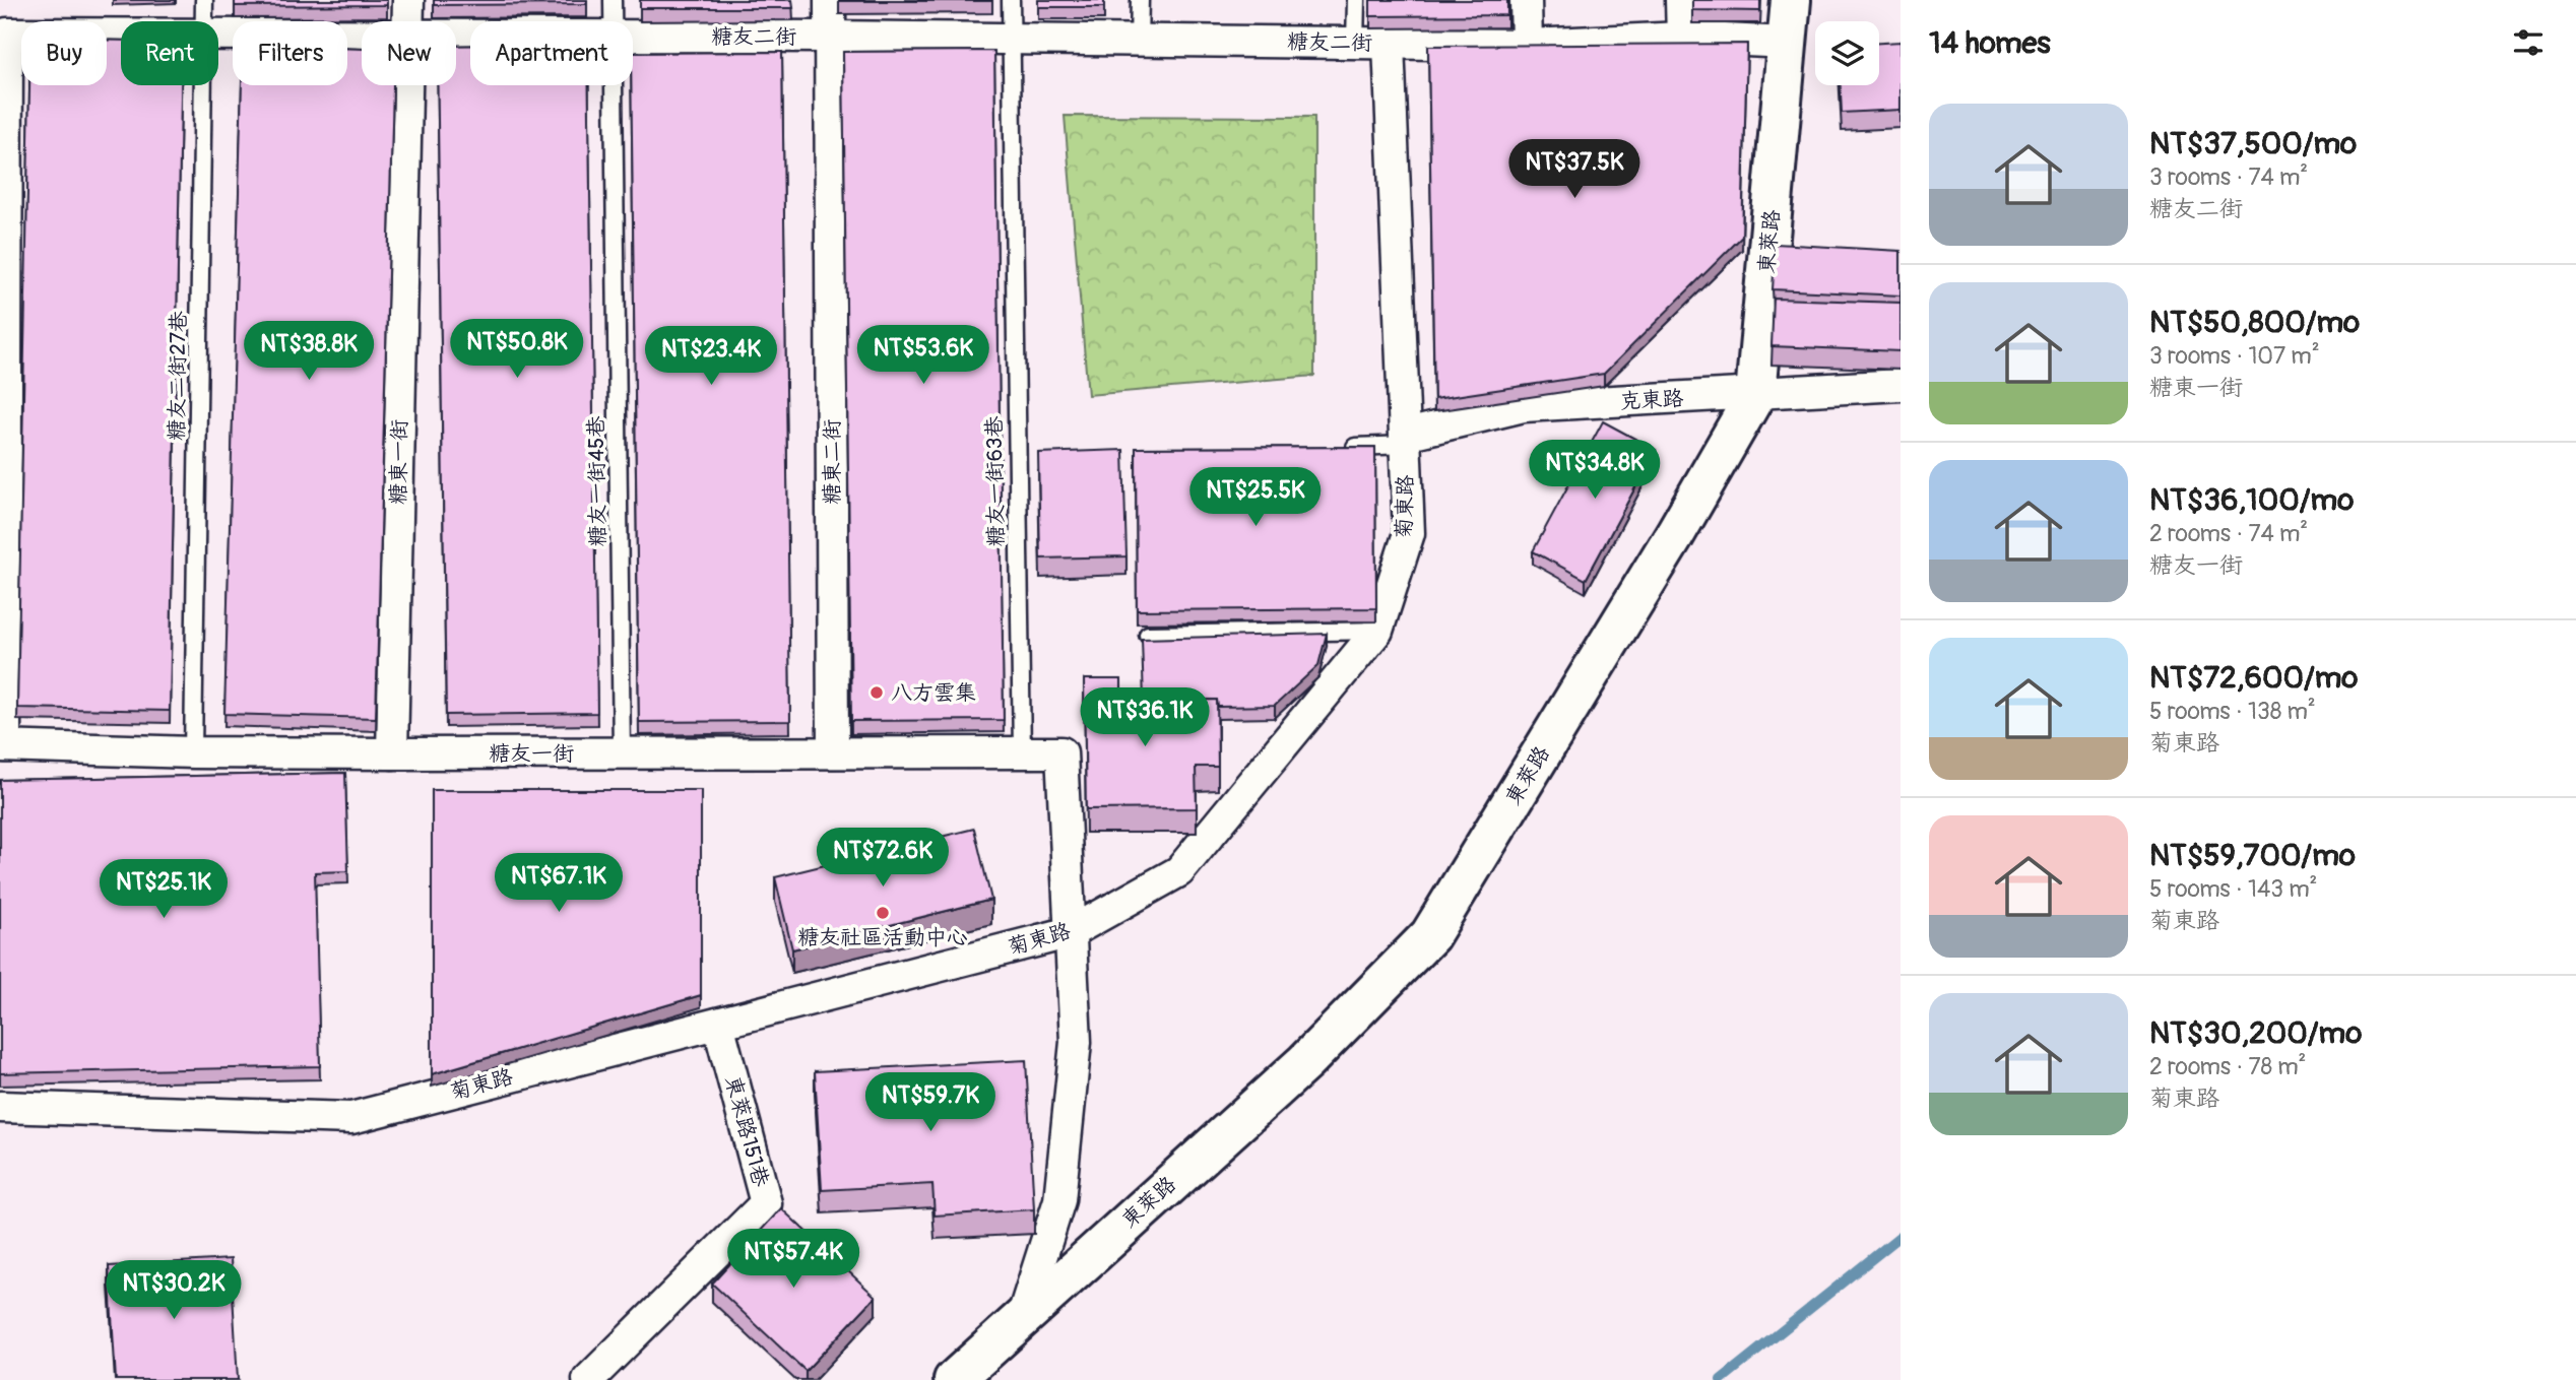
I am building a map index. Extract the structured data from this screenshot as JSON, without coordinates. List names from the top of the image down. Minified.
{"streets":{"street":["糖友二街","東萊路","克東路","糖東一街","糖東二街","菊東路","糖友一街","東萊路151巷"],"lane":["糖友二街27巷","糖友一街45巷","糖友一街63巷"]},"crossings":[["糖友二街","東萊路"],["糖友二街","糖東二街"],["糖友二街","糖友一街63巷"],["糖友二街","菊東路"],["糖友二街","糖友一街"],["東萊路","克東路"],["糖友二街27巷","糖友一街"],["克東路","菊東路"],["糖東一街","糖友一街"],["糖東二街","糖友一街"],["糖友一街45巷","糖友一街"],["糖友一街63巷","糖友一街"],["菊東路","糖友一街"],["菊東路","東萊路151巷"]],"places":["八方雲集","糖友社區活動中心"],"page":{"heading":"14 homes","chip":["Buy","Rent","Filters","New","Apartment"],"list":[{"name":"NT$37,500/mo","note":"3 rooms · 74 m² · 糖友二街"},{"name":"NT$50,800/mo","note":"3 rooms · 107 m² · 糖東一街"},{"name":"NT$36,100/mo","note":"2 rooms · 74 m² · 糖友一街"},{"name":"NT$72,600/mo","note":"5 rooms · 138 m² · 菊東路"},{"name":"NT$59,700/mo","note":"5 rooms · 143 m² · 菊東路"},{"name":"NT$30,200/mo","note":"2 rooms · 78 m² · 菊東路"}],"price":["NT$37.5K","NT$50.8K","NT$38.8K","NT$53.6K","NT$23.4K","NT$34.8K","NT$25.5K","NT$36.1K","NT$72.6K","NT$67.1K","NT$25.1K","NT$59.7K","NT$57.4K","NT$30.2K"]}}
